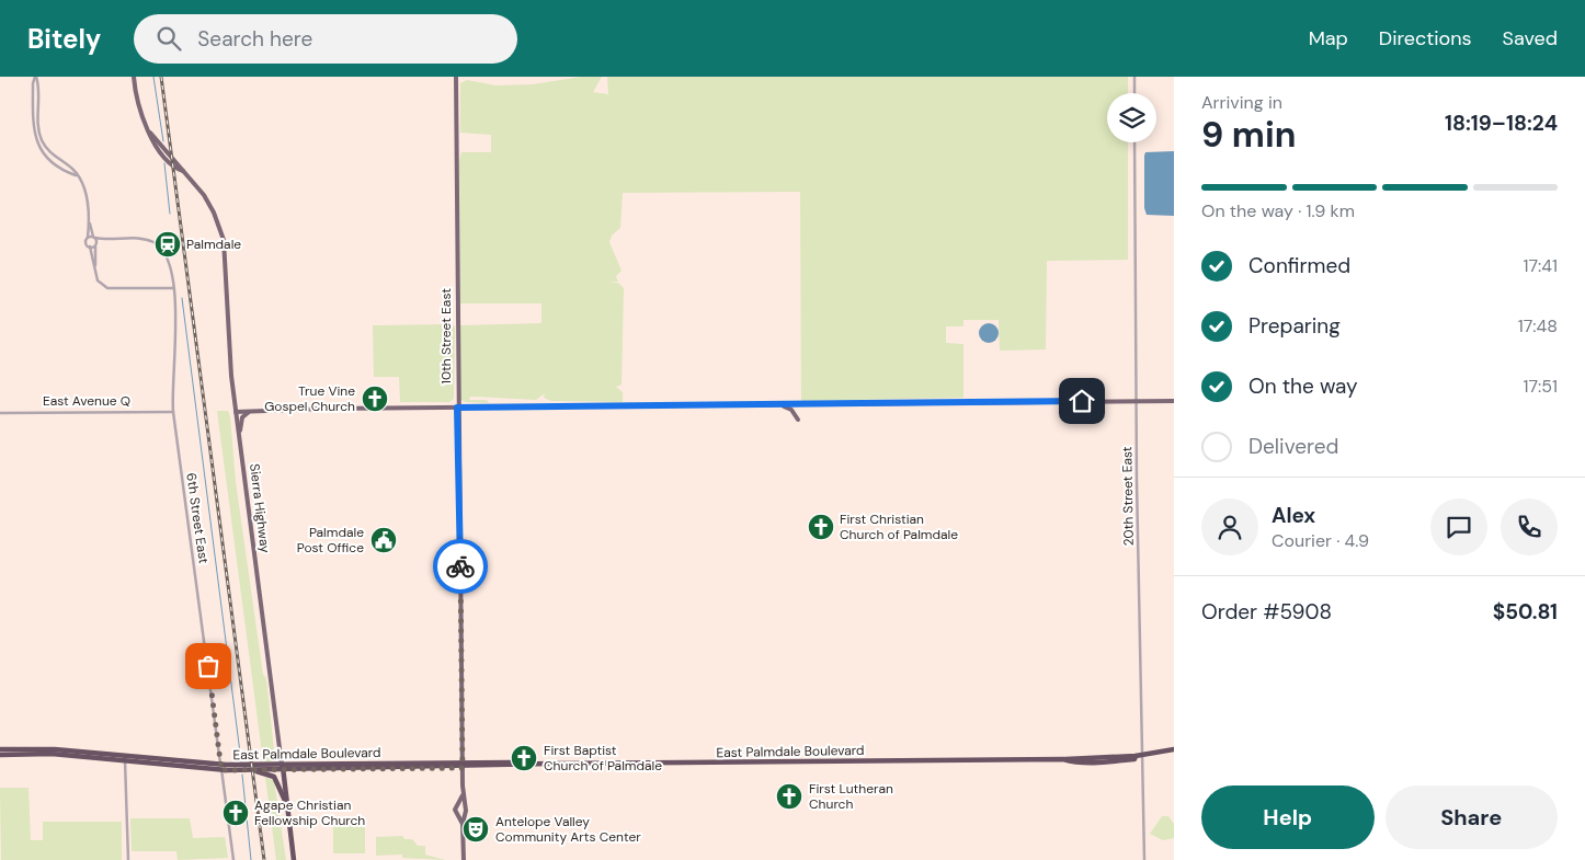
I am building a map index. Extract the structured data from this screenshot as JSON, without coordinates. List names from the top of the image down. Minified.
{"streets":{"highway":["Sierra Highway","East Palmdale Boulevard"],"main road":["10th Street East"],"street":["East Avenue Q","20th Street East","6th Street East"]},"crossings":[["10th Street East","East Palmdale Boulevard"],["East Avenue Q","6th Street East"],["20th Street East","East Palmdale Boulevard"],["Sierra Highway","East Palmdale Boulevard"],["6th Street East","East Palmdale Boulevard"]],"places":{"station":["Palmdale"],"church":["True Vine Gospel Church","First Christian Church of Palmdale","First Baptist Church of Palmdale","First Lutheran Church","Agape Christian Fellowship Church"],"public building":["Palmdale Post Office"],"theatre":["Antelope Valley Community Arts Center"]},"page":{"header":"Bitely","search":"Search here","nav":["Map","Directions","Saved"],"heading":["9 min","Arriving in","18:19–18:24"],"panel":["Alex","Courier · 4.9","Order #5908","$50.81"],"bar":"On the way · 1.9 km","list":[["Confirmed","17:41"],["Preparing","17:48"],["On the way","17:51"],"Delivered"],"buttons":["Help","Share"]}}
